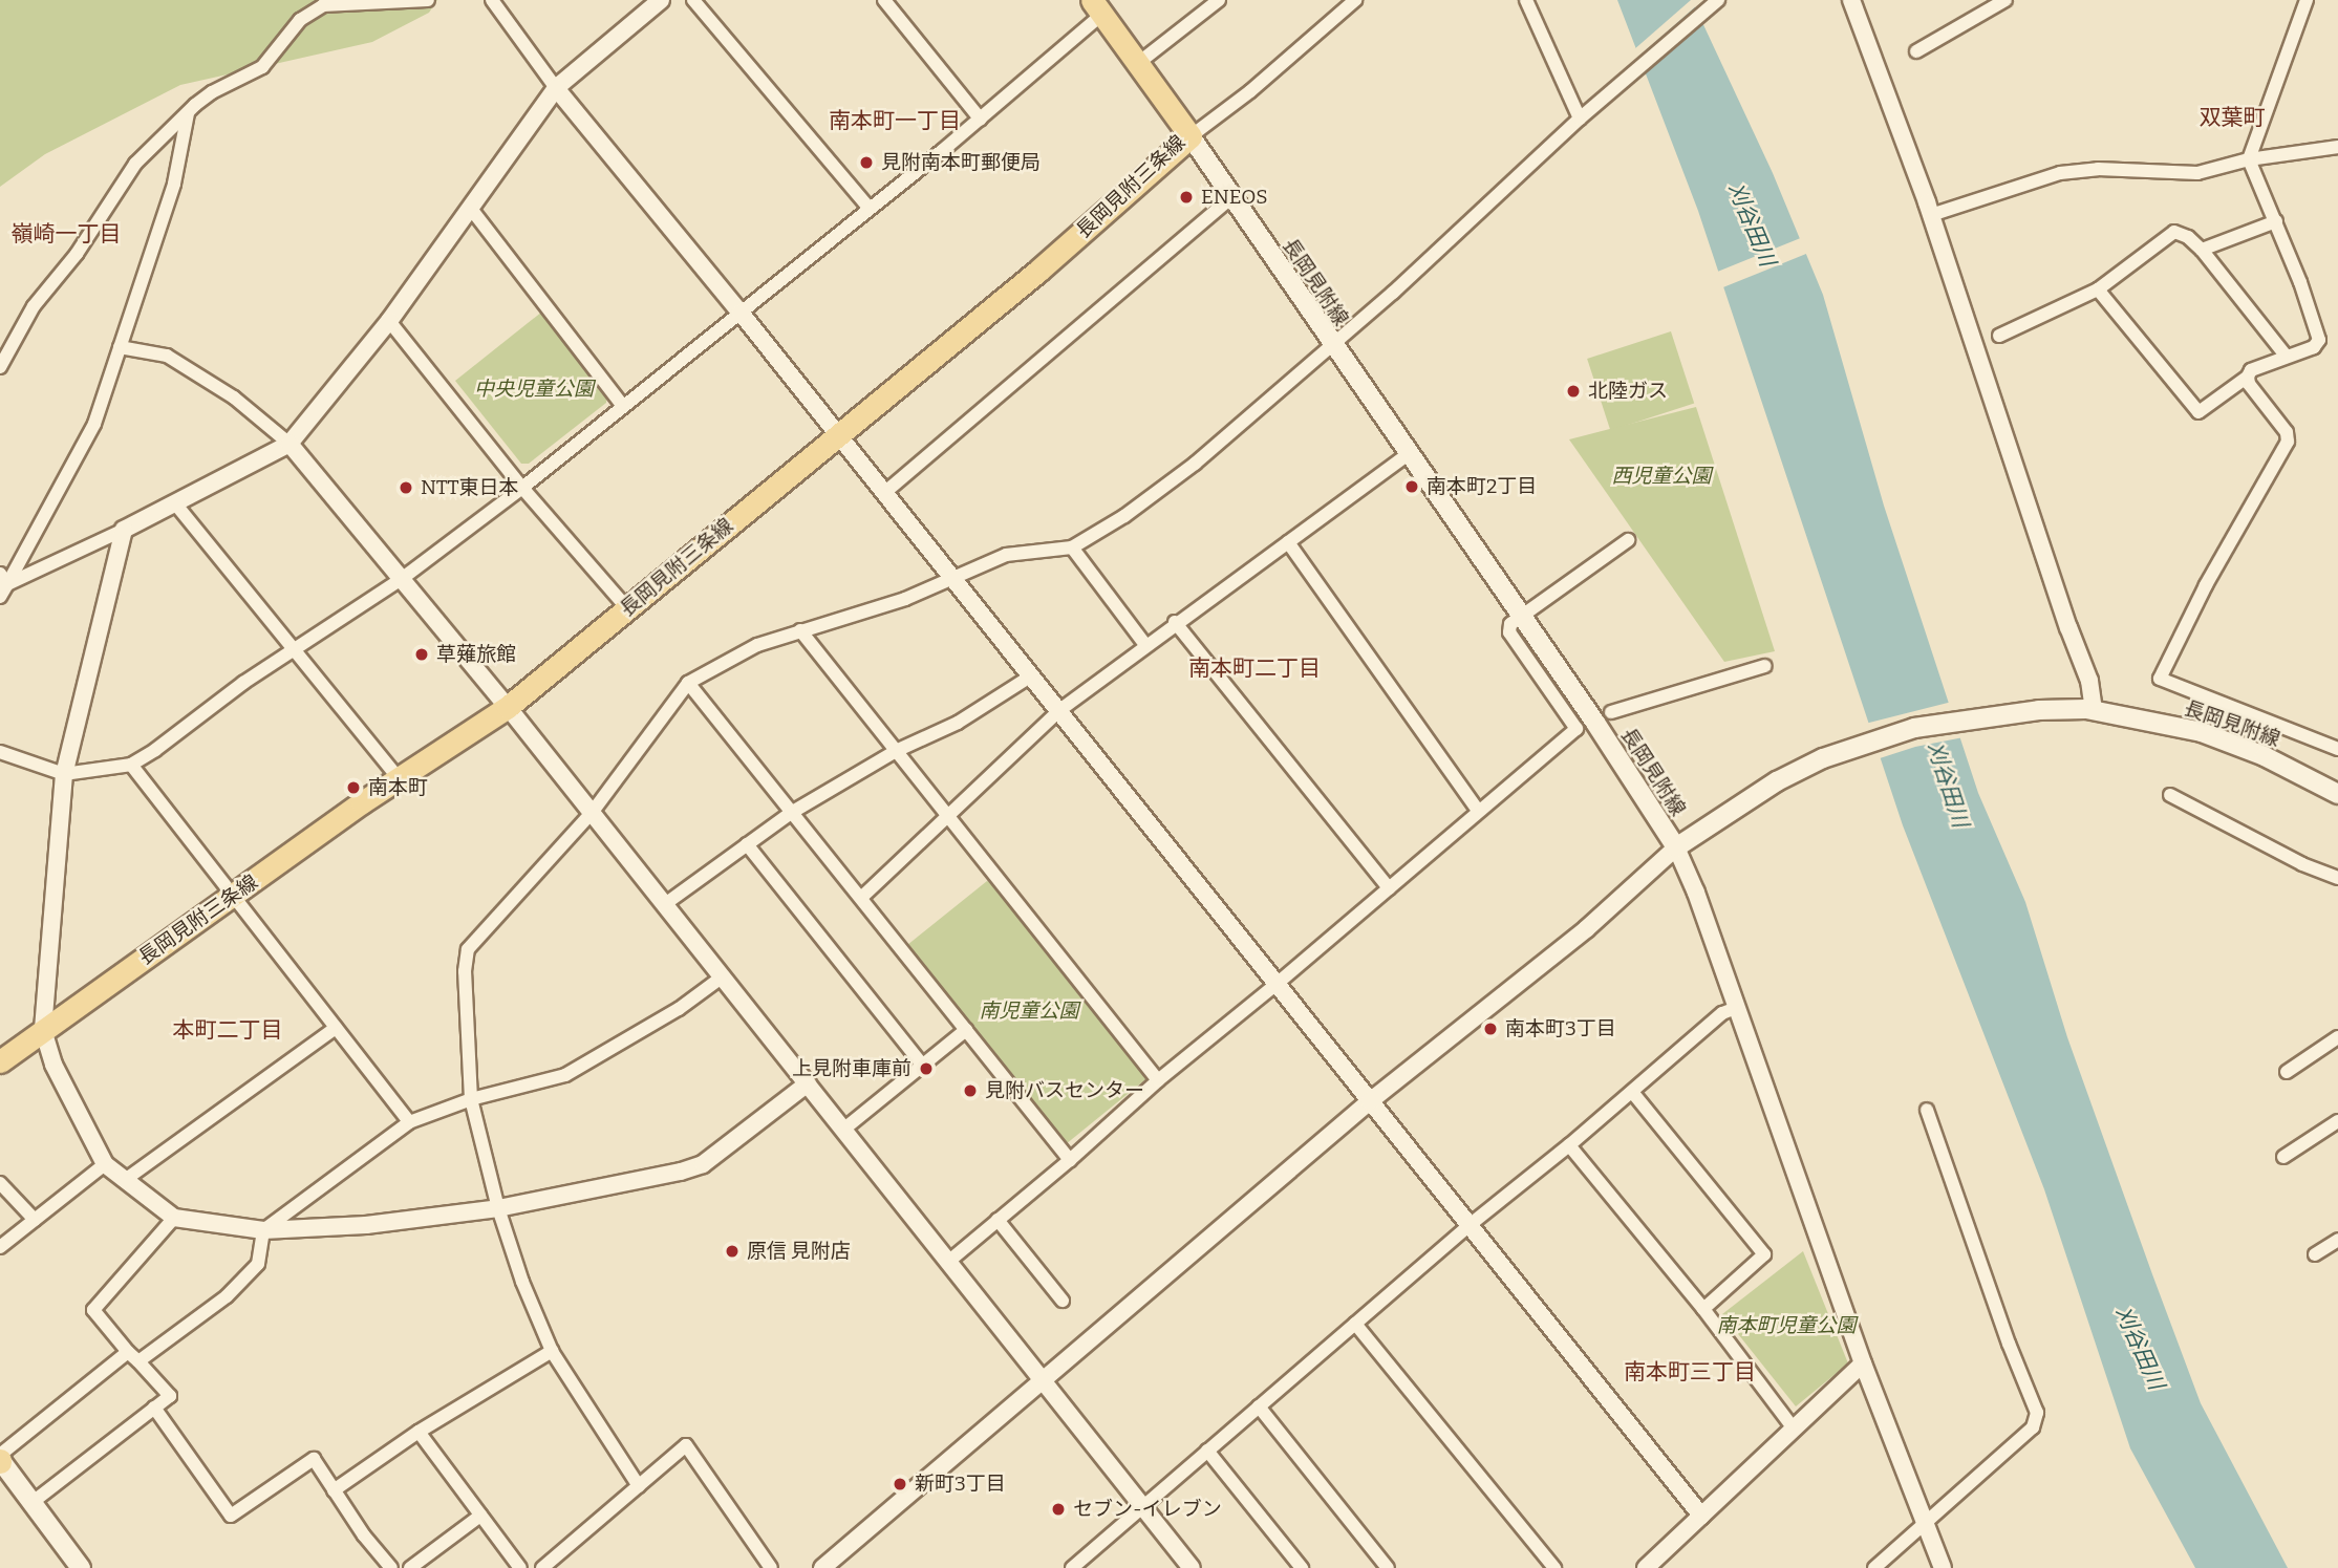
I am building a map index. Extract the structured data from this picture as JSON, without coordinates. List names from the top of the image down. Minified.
{"streets":{"main road":["長岡見附三条線","長岡見附線"]},"crossings":[["長岡見附三条線","長岡見附線"]],"districts":["双葉町","南本町一丁目","嶺崎一丁目","南本町二丁目","本町二丁目","南本町三丁目"],"water":["刈谷田川"],"parks":["中央児童公園","西児童公園","南児童公園","南本町児童公園"],"places":["見附南本町郵便局","ENEOS","北陸ガス","南本町2丁目","NTT東日本","草薙旅館","南本町","南本町3丁目","上見附車庫前","見附バスセンター","原信 見附店","新町3丁目","セブン-イレブン"]}
